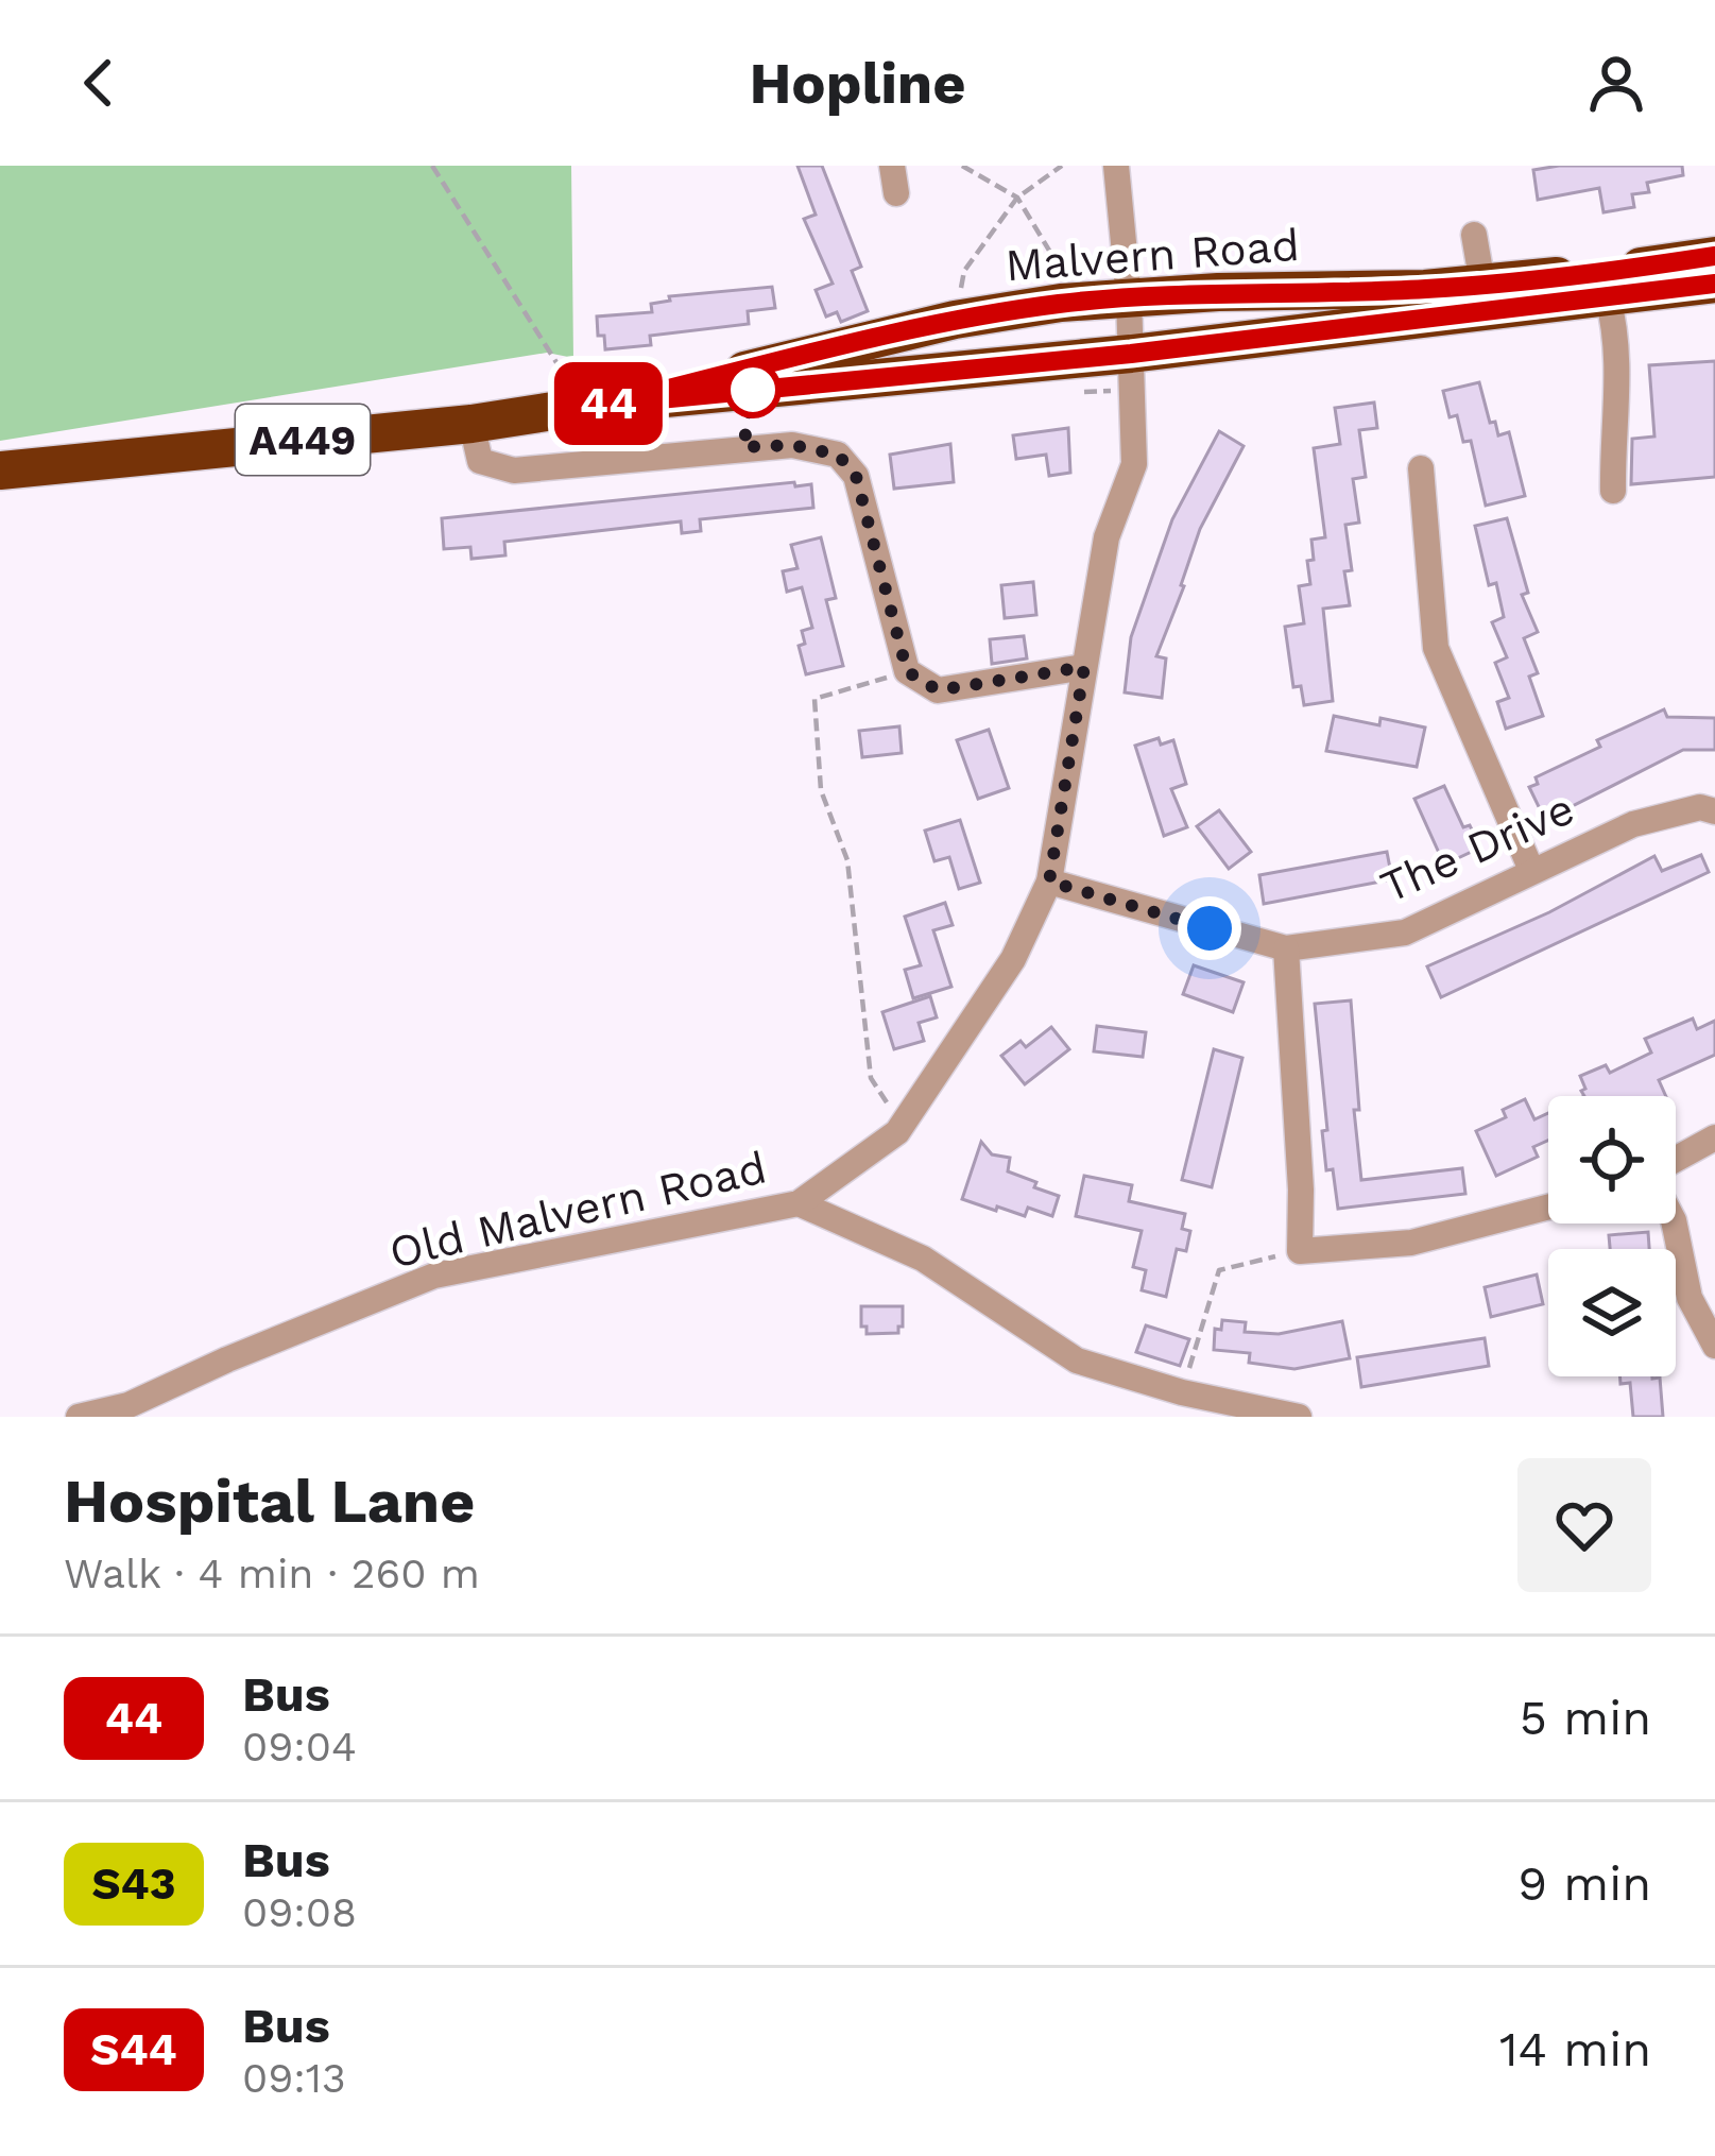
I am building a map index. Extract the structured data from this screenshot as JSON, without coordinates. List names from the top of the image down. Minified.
{"streets":{"highway":["Malvern Road","A449"],"street":["The Drive","Old Malvern Road"]},"crossings":[["Malvern Road","Old Malvern Road"],["The Drive","Old Malvern Road"]],"lines":["bus line 44"],"page":{"header":"Hopline","on_map":"44","heading":["Hospital Lane","Walk · 4 min · 260 m"],"list":[{"mark":"44","name":"Bus","note":"09:04","value":"5 min"},{"mark":"S43","name":"Bus","note":"09:08","value":"9 min"},{"mark":"S44","name":"Bus","note":"09:13","value":"14 min"}]}}
